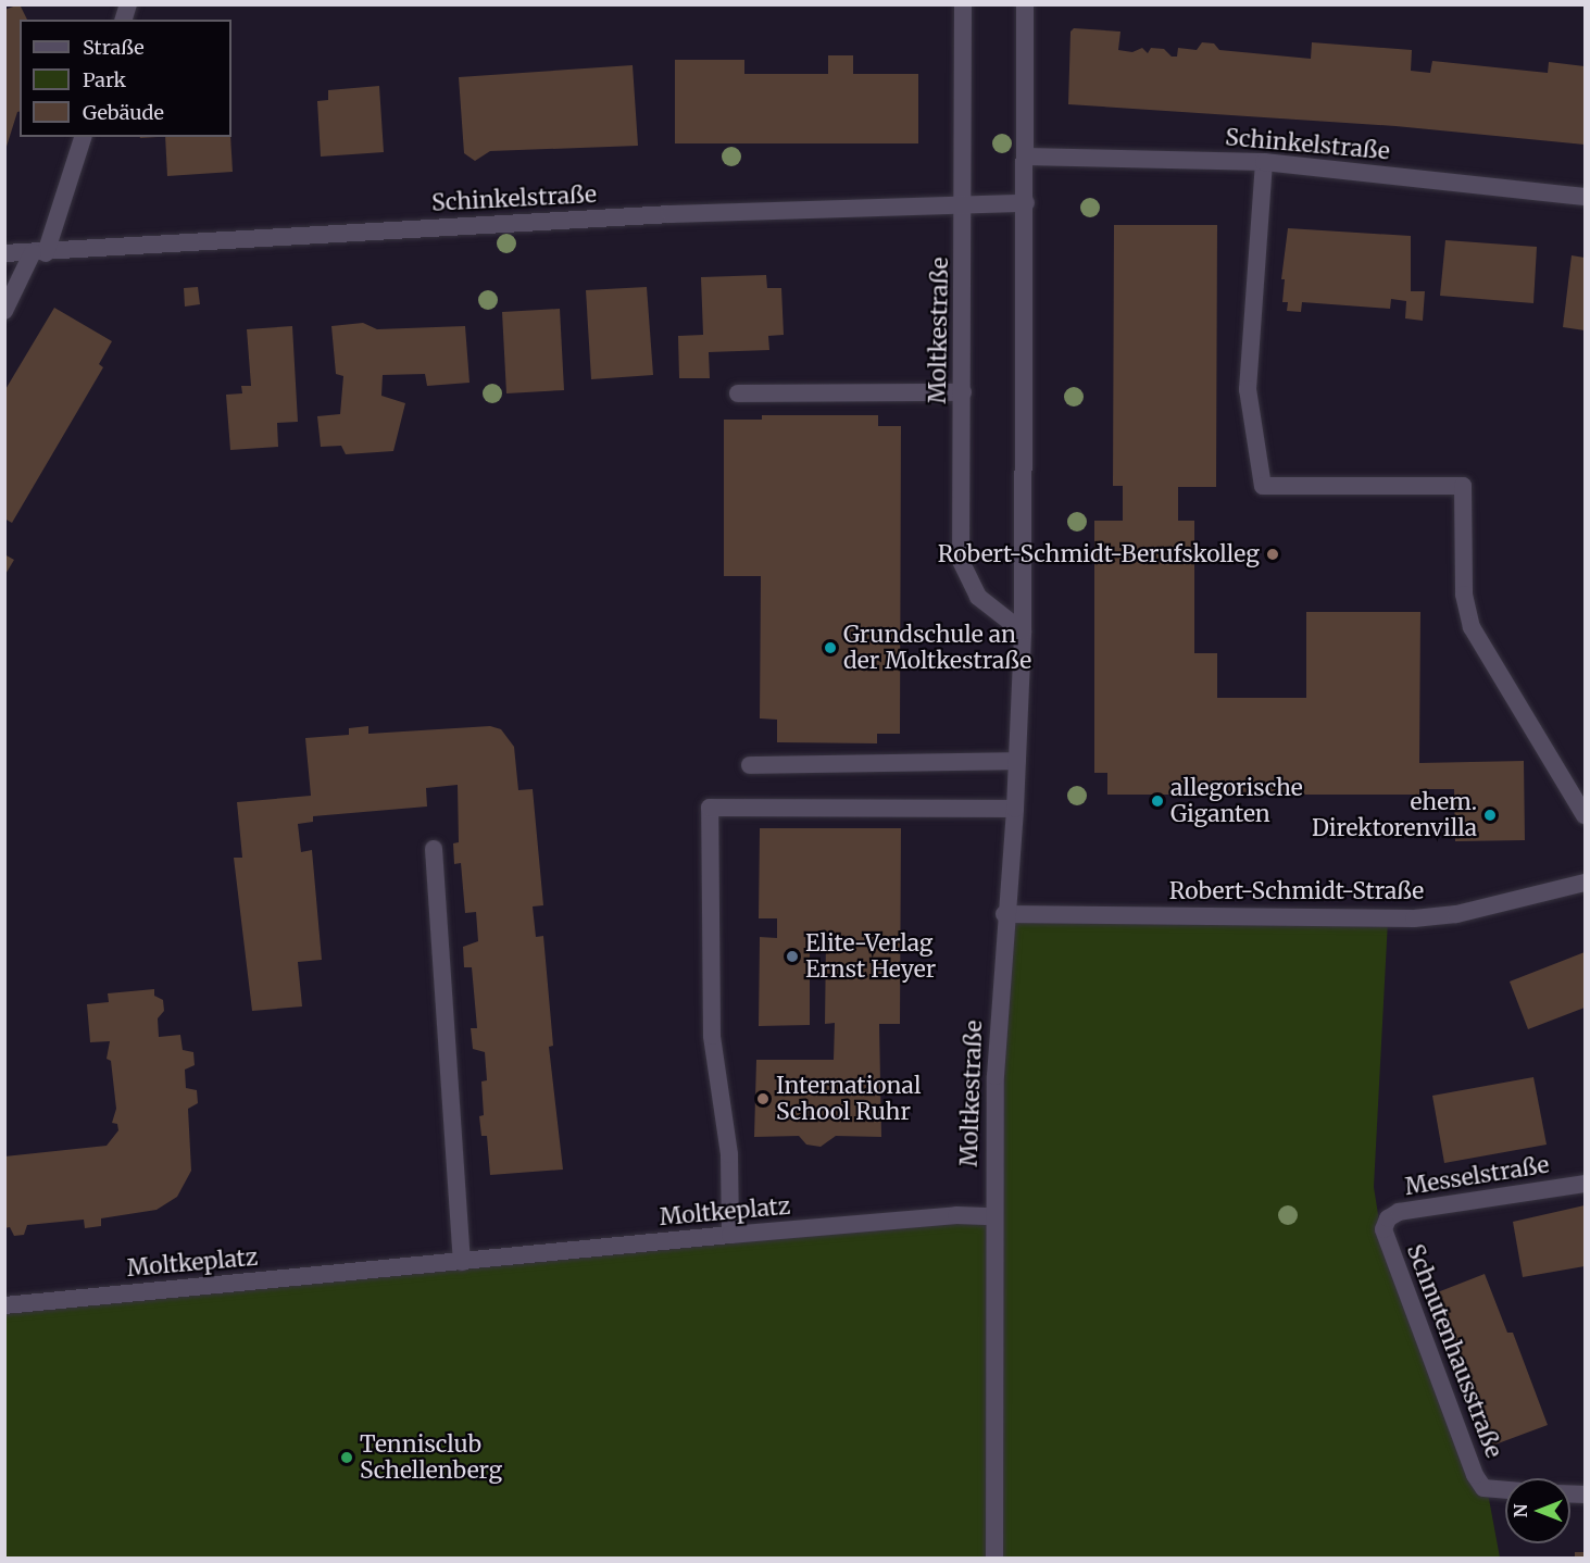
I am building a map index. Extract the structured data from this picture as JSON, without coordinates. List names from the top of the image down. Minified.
{"streets":{"street":["Schinkelstraße","Moltkestraße","Robert-Schmidt-Straße","Messelstraße","Moltkeplatz","Schnutenhausstraße"]},"crossings":[["Schinkelstraße","Moltkestraße"],["Moltkestraße","Robert-Schmidt-Straße"],["Moltkestraße","Moltkeplatz"],["Messelstraße","Schnutenhausstraße"]],"places":["Robert-Schmidt-Berufskolleg","Grundschule an der Moltkestraße","allegorische Giganten","ehem. Direktorenvilla","Elite-Verlag Ernst Heyer","International School Ruhr","Tennisclub Schellenberg"],"legend":["Straße","Park","Gebäude"],"north":"left"}
